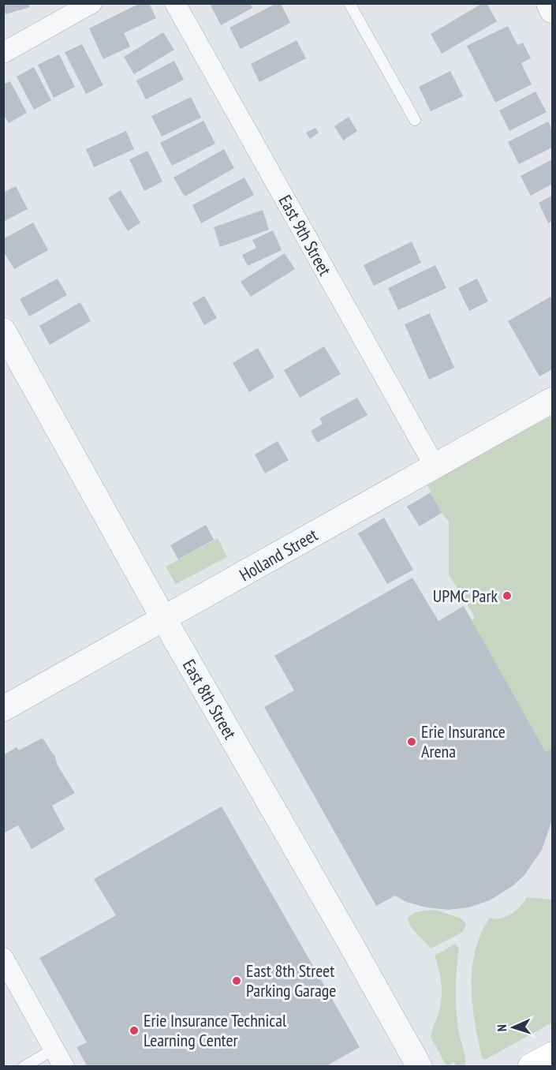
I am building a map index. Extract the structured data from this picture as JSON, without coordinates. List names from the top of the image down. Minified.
{"streets":{"street":["East 9th Street","Holland Street","East 8th Street"]},"crossings":[["East 9th Street","Holland Street"],["Holland Street","East 8th Street"]],"places":["UPMC Park","Erie Insurance Arena","East 8th Street Parking Garage","Erie Insurance Technical Learning Center"],"north":"left"}
